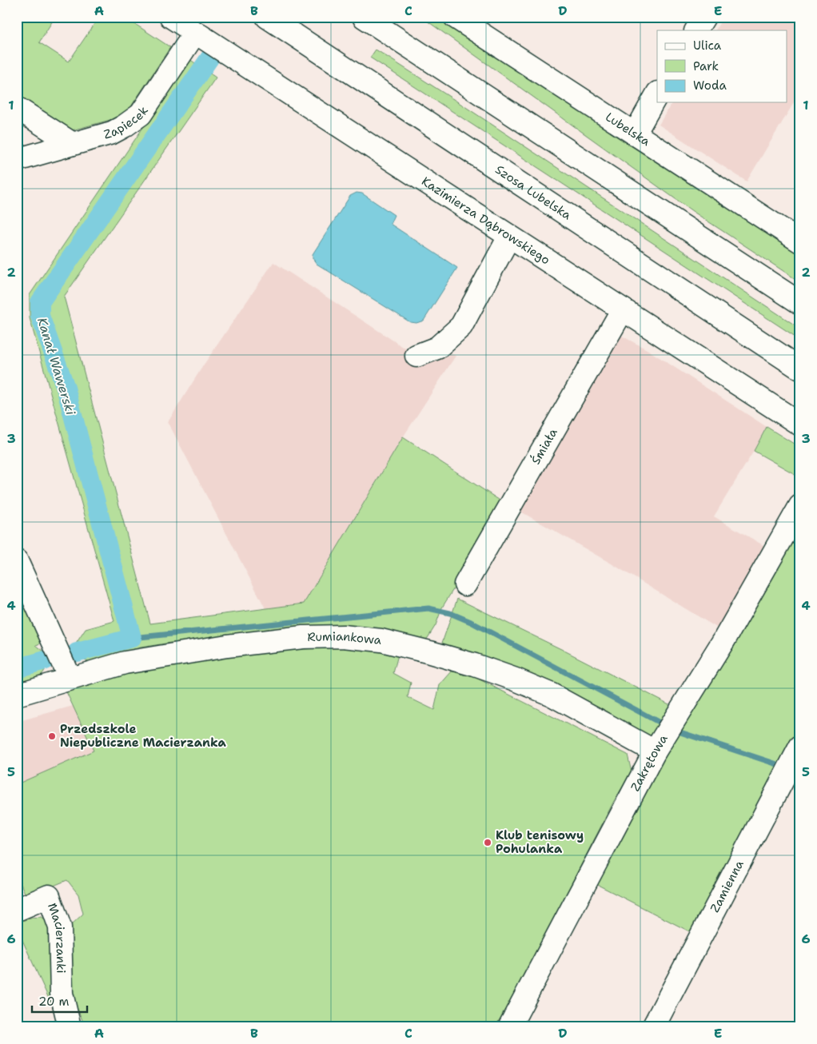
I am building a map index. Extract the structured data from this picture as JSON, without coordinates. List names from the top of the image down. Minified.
{"streets":{"main road":["Zapiecek","Lubelska","Szosa Lubelska","Kazimierza Dąbrowskiego","Śmiała","Rumiankowa","Zakrętowa","Zamienna","Macierzanki"]},"crossings":[["Zapiecek","Kazimierza Dąbrowskiego"],["Kazimierza Dąbrowskiego","Śmiała"],["Rumiankowa","Zakrętowa"]],"water":["Kanał Wawerski"],"places":["Przedszkole Niepubliczne Macierzanka","Klub tenisowy Pohulanka"],"legend":["Ulica","Park","Woda"],"scale_bar":"20 m","grid":{"columns":["A","B","C","D","E"],"rows":["1","2","3","4","5","6"]}}
